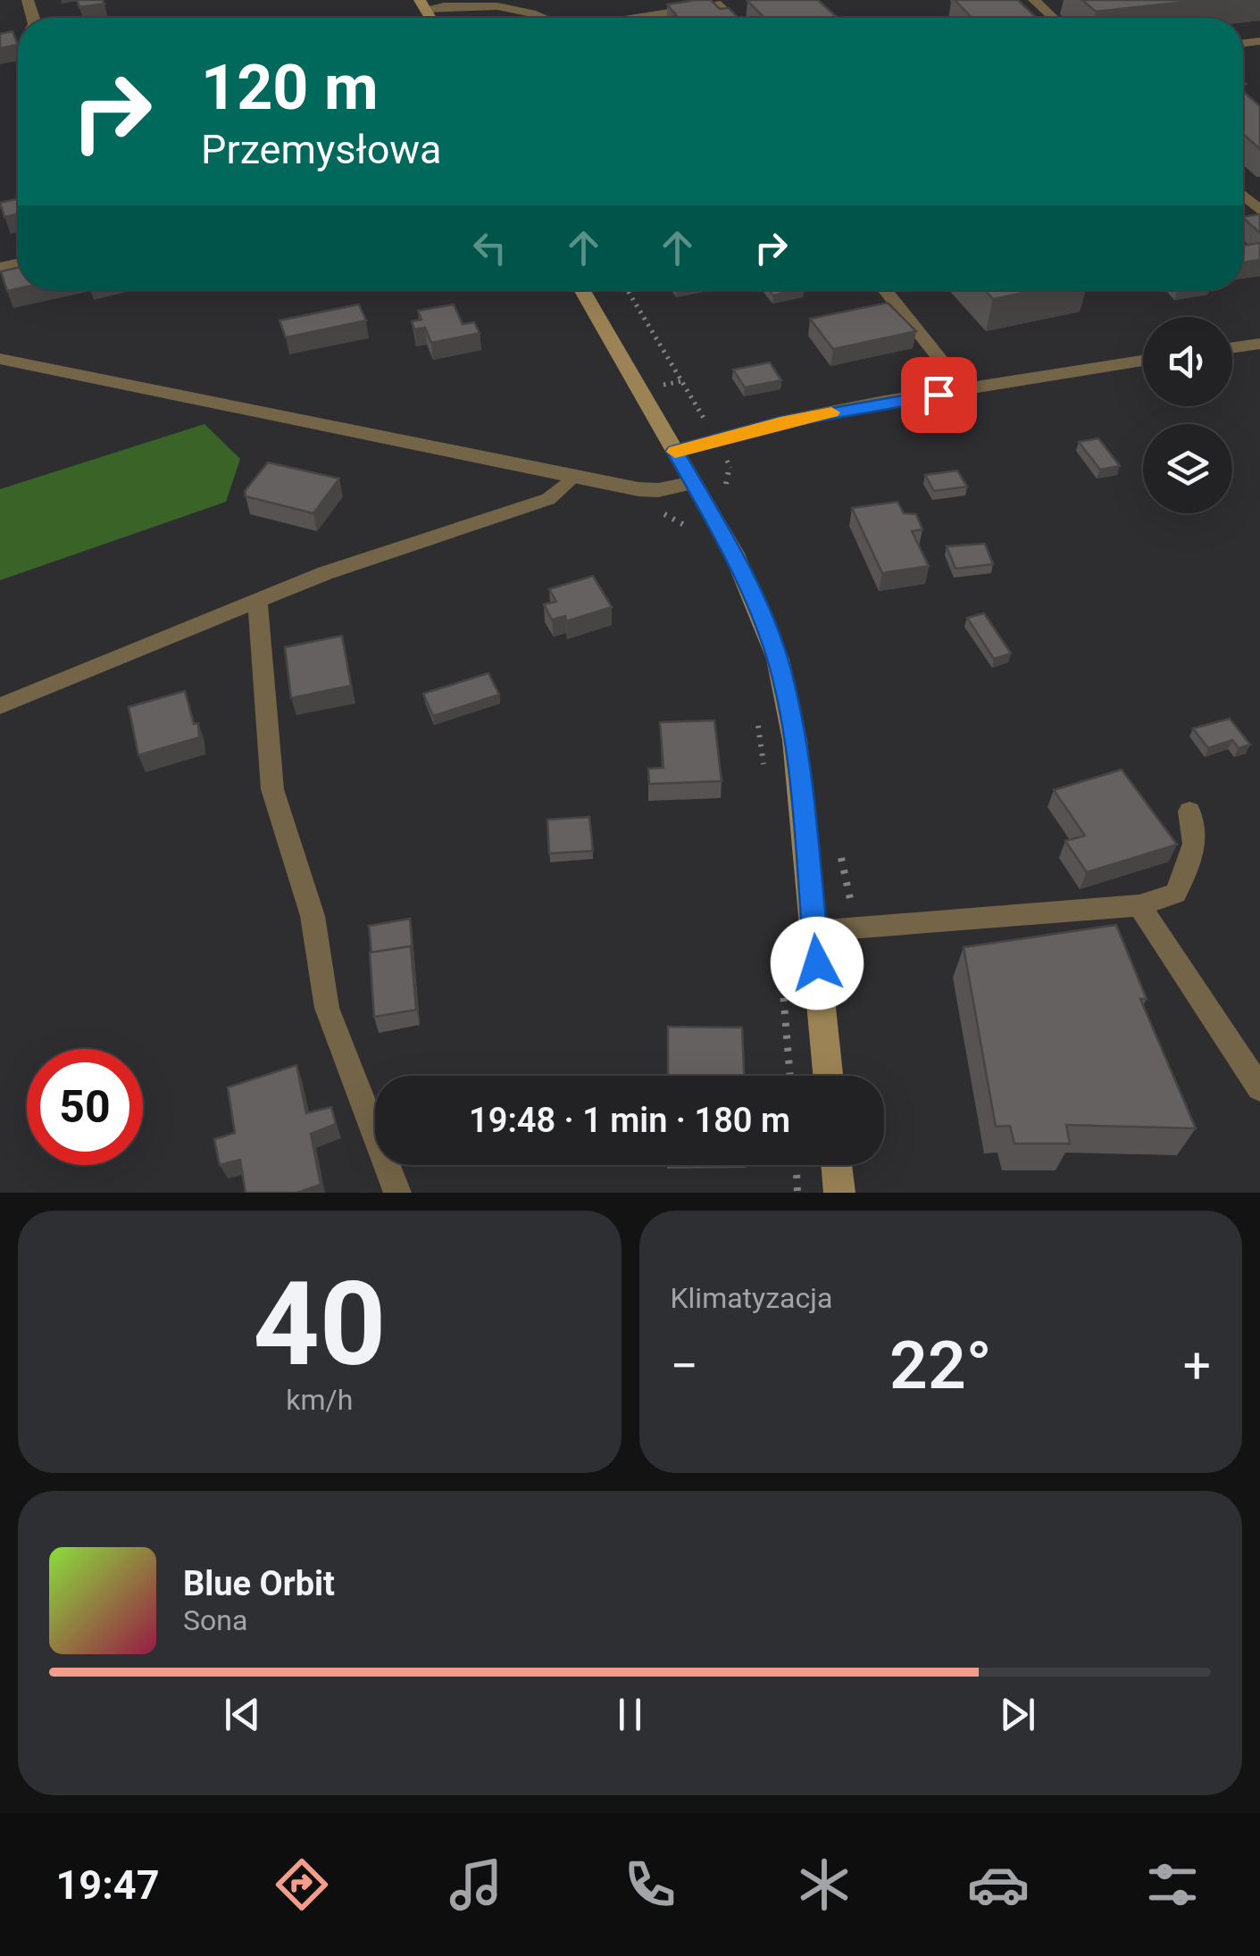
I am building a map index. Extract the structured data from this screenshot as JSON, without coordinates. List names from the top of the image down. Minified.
{"page":{"turn":["120 m","Przemysłowa"],"limit":"50","trip":"19:48 · 1 min · 180 m","tile":[["40","km/h"],"Klimatyzacja"],"heat":["−","22°","+"],"song":["Blue Orbit","Sona"],"tabs":"19:47"}}
